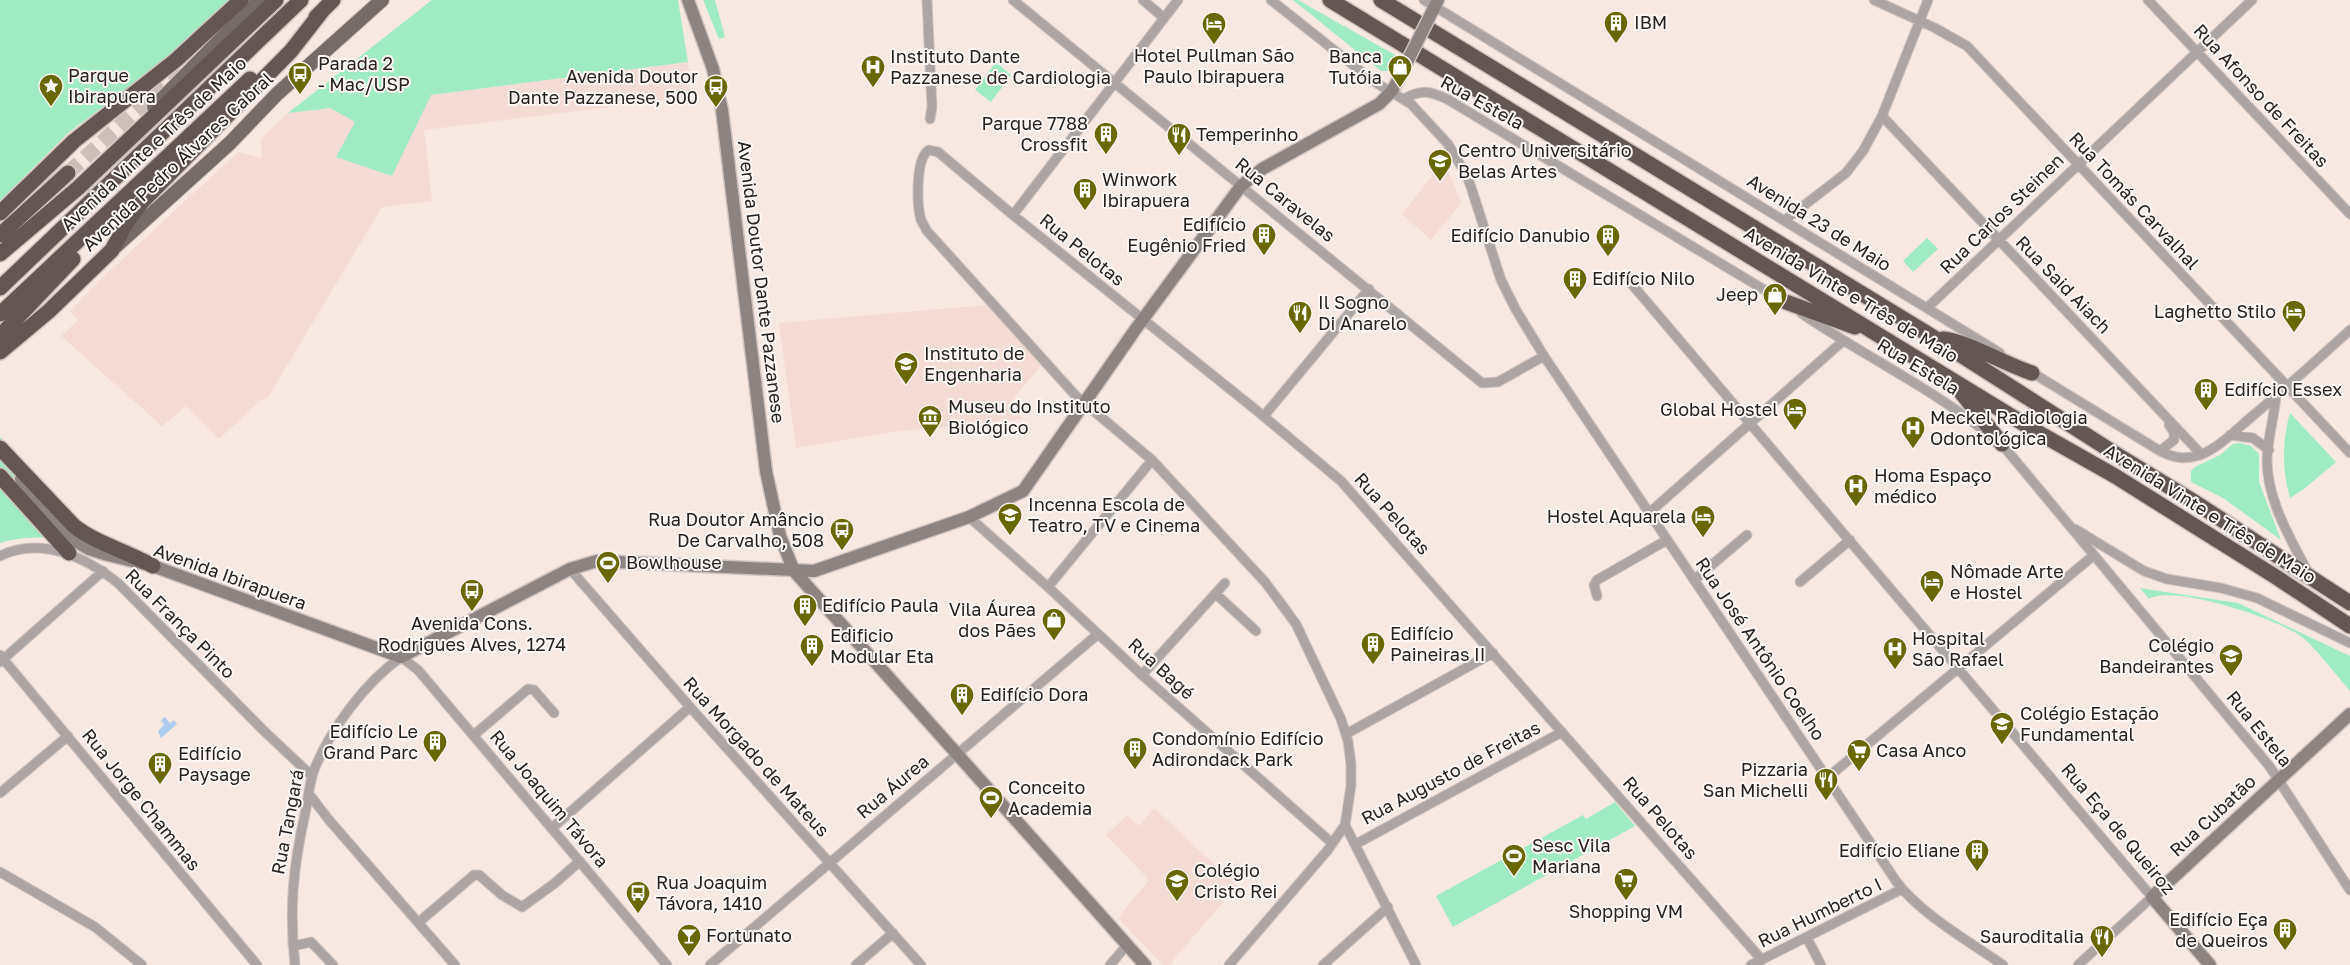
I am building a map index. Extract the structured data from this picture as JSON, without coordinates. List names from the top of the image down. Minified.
{"streets":{"highway":["Avenida Vinte e Três de Maio","Avenida Pedro Álvares Cabral"],"street":["Rua Afonso de Freitas","Rua Estela","Rua Caravelas","Rua Tomás Carvalhal","Rua Carlos Steinen","Avenida 23 de Maio","Rua Pelotas","Avenida Doutor Dante Pazzanese","Rua Said Aiach","Avenida Ibirapuera","Rua França Pinto","Rua José Antônio Coelho","Rua Bagé","Rua Morgado de Mateus","Rua Augusto de Freitas","Rua Áurea","Rua Joaquim Távora","Rua Jorge Chammas","Rua Cubatão","Rua Tangará","Rua Eça de Queiroz","Rua Humberto I"]},"crossings":[["Rua Afonso de Freitas","Rua Carlos Steinen"],["Rua Estela","Rua José Antônio Coelho"],["Rua Estela","Rua Cubatão"],["Rua Caravelas","Rua José Antônio Coelho"],["Rua Tomás Carvalhal","Rua Carlos Steinen"],["Rua Carlos Steinen","Avenida 23 de Maio"],["Rua Carlos Steinen","Rua Said Aiach"],["Avenida 23 de Maio","Rua Said Aiach"],["Rua Pelotas","Rua Augusto de Freitas"],["Rua Pelotas","Rua Humberto I"],["Avenida Ibirapuera","Rua Joaquim Távora"],["Avenida Ibirapuera","Rua Tangará"],["Rua França Pinto","Rua Tangará"],["Rua José Antônio Coelho","Rua Humberto I"],["Rua Bagé","Rua Áurea"],["Rua Morgado de Mateus","Rua Áurea"],["Rua Joaquim Távora","Rua Tangará"],["Rua Cubatão","Rua Eça de Queiroz"]],"places":{"building":["IBM","Parque 7788 Crossfit","Winwork Ibirapuera","Edifício Eugênio Fried","Edifício Danubio","Edifício Nilo","Edifício Essex","Edifício Paula","Edifício Paineiras II","Edificio Modular Eta","Edifício Dora","Edifício Le Grand Parc","Condomínio Edifício Adirondack Park","Edifício Paysage","Edifício Eliane","Edifício Eça de Queiros"],"hotel":["Hotel Pullman São Paulo Ibirapuera","Laghetto Stilo","Global Hostel","Hostel Aquarela","Nômade Arte e Hostel"],"hospital":["Instituto Dante Pazzanese de Cardiologia","Meckel Radiologia Odontológica","Homa Espaço médico","Hospital São Rafael"],"shop":["Banca Tutóia","Jeep","Vila Áurea dos Pães"],"bus stop":["Parada 2 - Mac/USP","Avenida Doutor Dante Pazzanese, 500","Rua Doutor Amâncio De Carvalho, 508","Avenida Cons. Rodrigues Alves, 1274","Rua Joaquim Távora, 1410"],"place":["Parque Ibirapuera"],"restaurant":["Temperinho","Il Sogno Di Anarelo","Pizzaria San Michelli","Sauroditalia"],"school or university":["Centro Universitário Belas Artes","Instituto de Engenharia","Incenna Escola de Teatro, TV e Cinema","Colégio Bandeirantes","Colégio Estação Fundamental","Colégio Cristo Rei"],"museum":["Museu do Instituto Biológico"],"sports":["Bowlhouse","Conceito Academia","Sesc Vila Mariana"],"supermarket":["Casa Anco","Shopping VM"],"bar":["Fortunato"]}}
